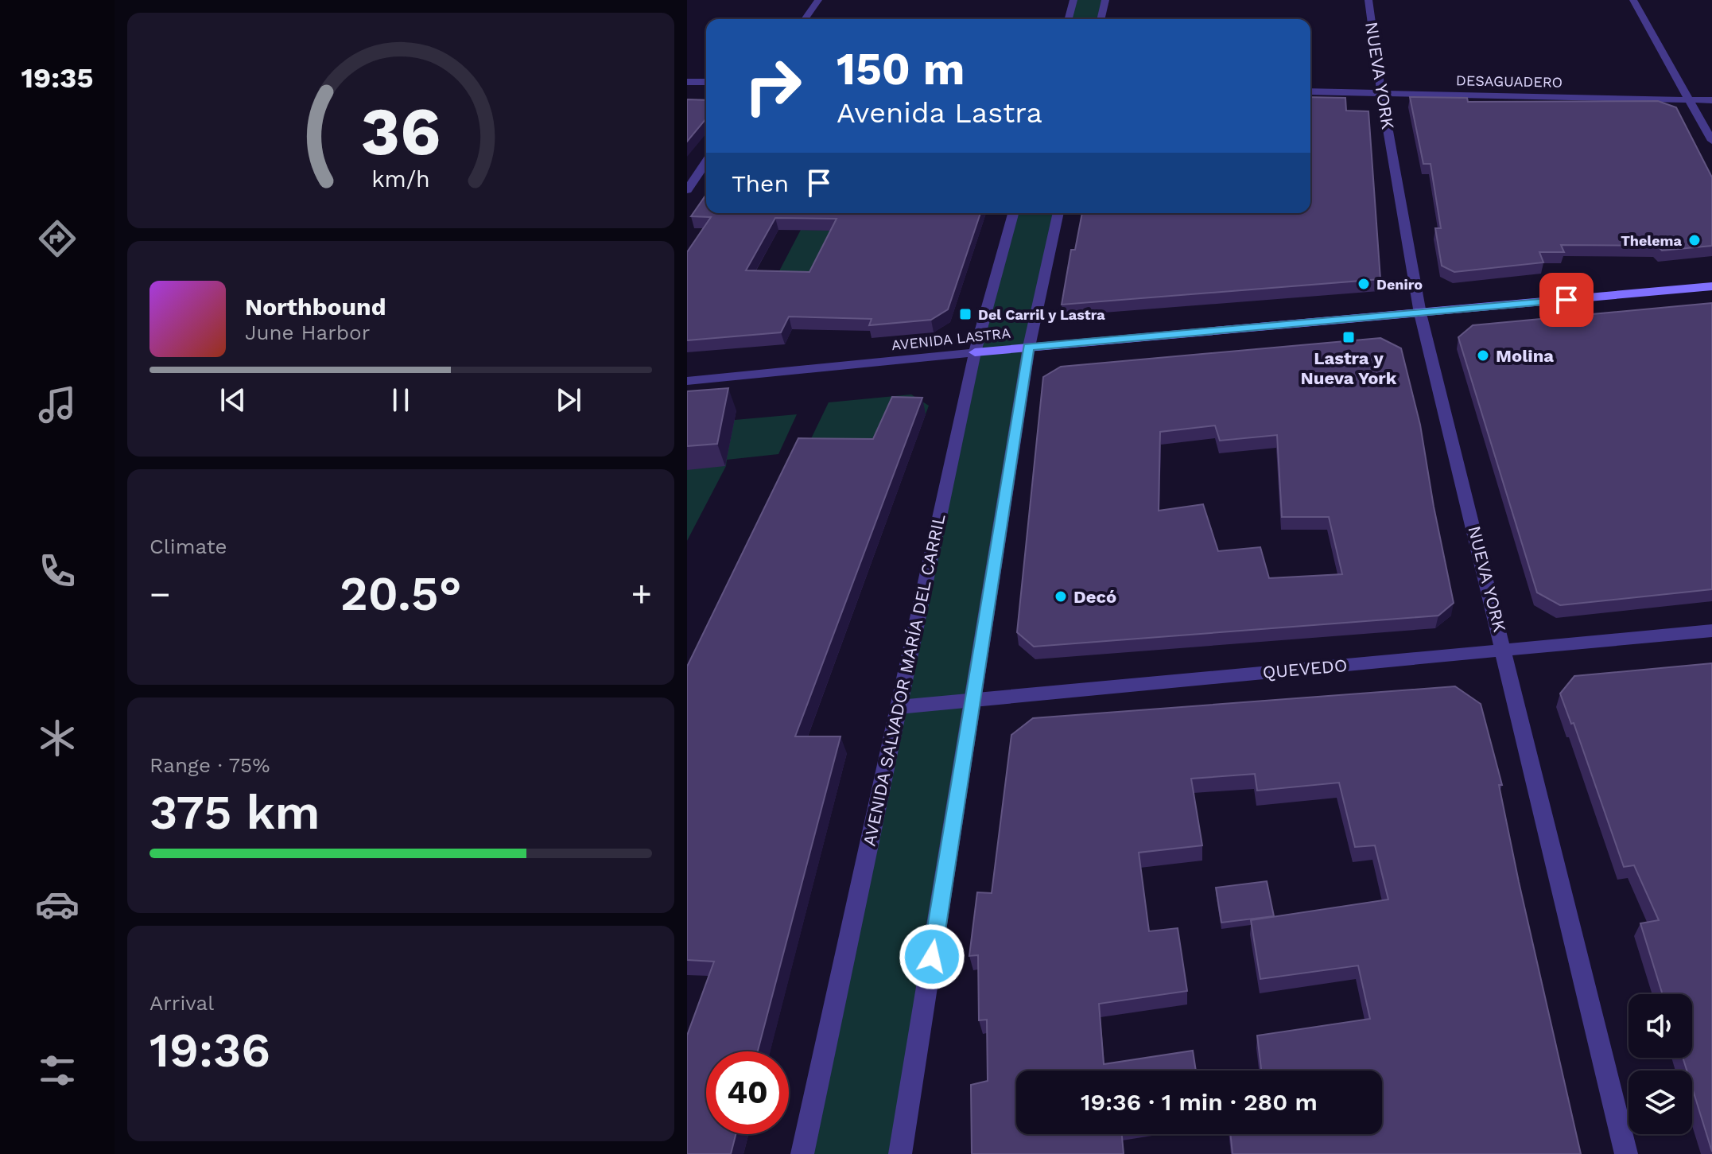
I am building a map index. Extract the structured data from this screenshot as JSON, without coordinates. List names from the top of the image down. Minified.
{"streets":{"main road":["AVENIDA LASTRA"],"street":["NUEVA YORK","DESAGUADERO","QUEVEDO","AVENIDA SALVADOR MARÍA DEL CARRIL"]},"crossings":[["NUEVA YORK","DESAGUADERO"],["NUEVA YORK","AVENIDA LASTRA"],["NUEVA YORK","QUEVEDO"],["AVENIDA LASTRA","AVENIDA SALVADOR MARÍA DEL CARRIL"],["QUEVEDO","AVENIDA SALVADOR MARÍA DEL CARRIL"]],"places":{"other":["Thelema","Deniro","Molina","Decó"],"transit":["Del Carril y Lastra","Lastra y Nueva York"]},"page":{"tabs":"19:35","turn":["150 m","Avenida Lastra"],"then":"Then","song":["Northbound","June Harbor"],"tile":["Climate",["Range · 75%","375 km"],["Arrival","19:36"]],"heat":["−","20.5°","+"],"limit":"40","trip":"19:36 · 1 min · 280 m","gauge":["36","km/h"]}}
